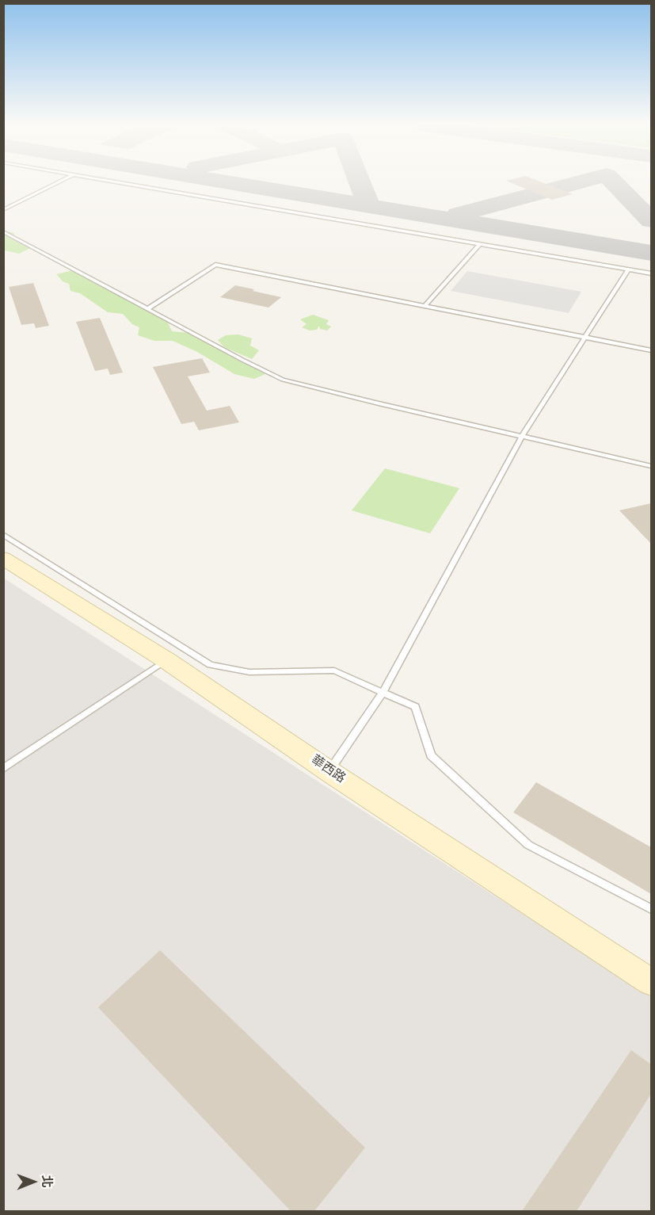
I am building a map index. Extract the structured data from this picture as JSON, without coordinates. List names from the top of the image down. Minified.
{"streets":{"street":["華西路"]},"north":"right"}
